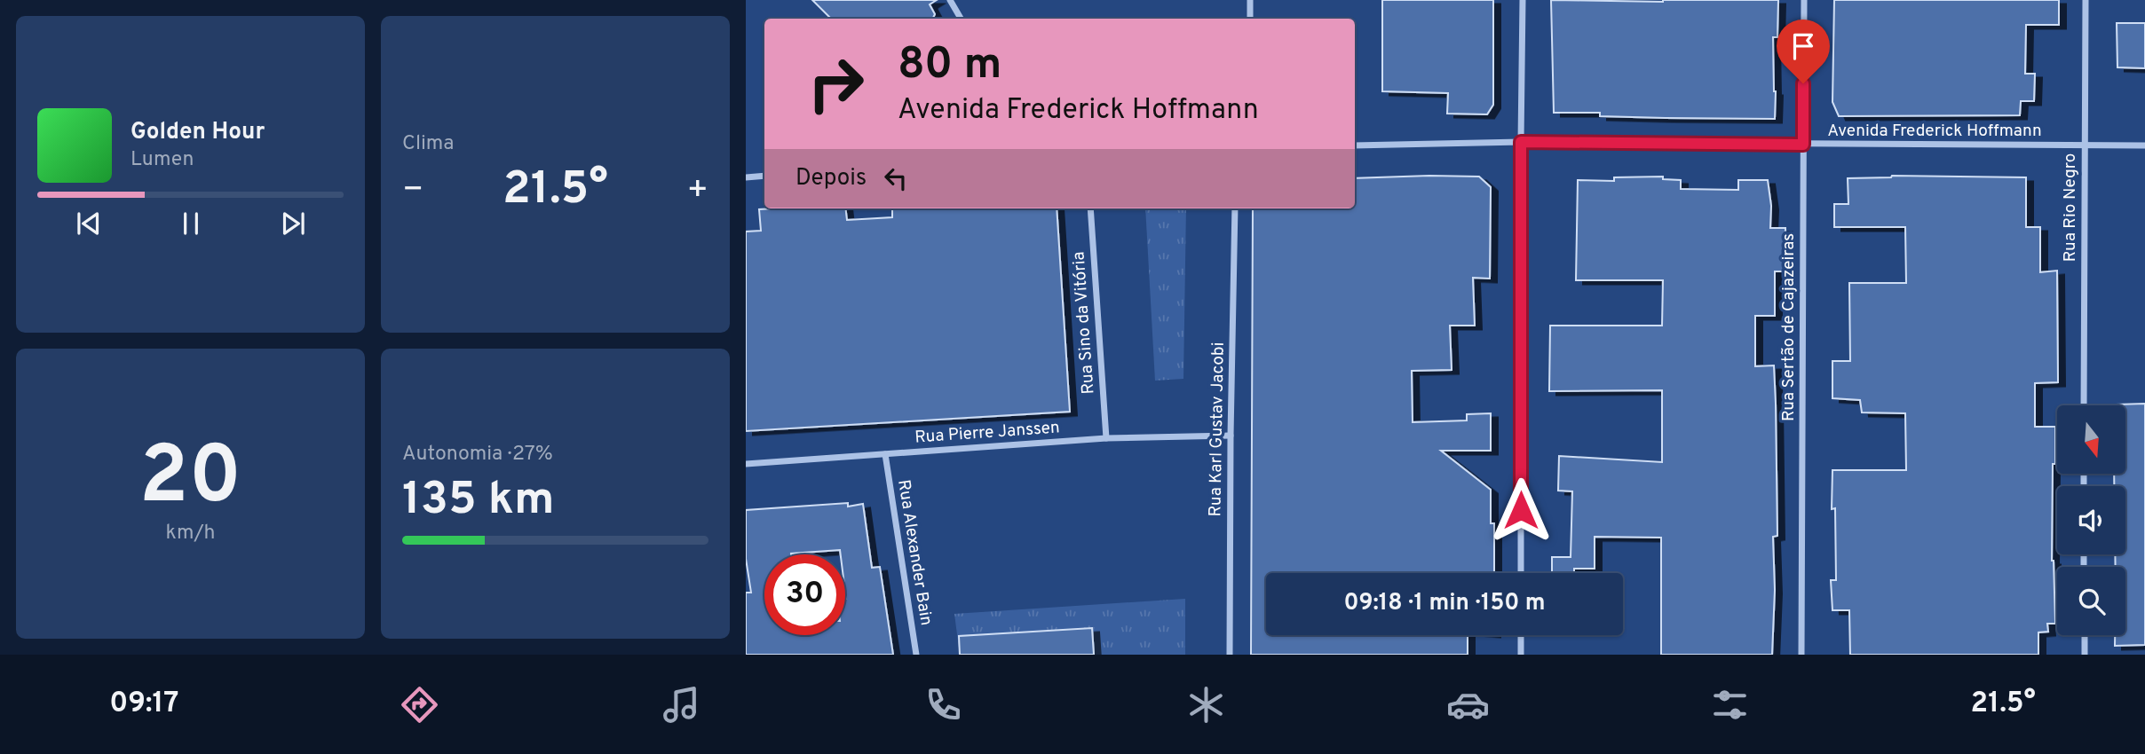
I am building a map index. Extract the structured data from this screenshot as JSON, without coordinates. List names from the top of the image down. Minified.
{"streets":{"street":["Avenida Frederick Hoffmann","Rua Rio Negro","Rua Sino da Vitória","Rua Sertão de Cajazeiras","Rua Karl Gustav Jacobi","Rua Pierre Janssen","Rua Alexander Bain"]},"crossings":[["Avenida Frederick Hoffmann","Rua Rio Negro"],["Avenida Frederick Hoffmann","Rua Sertão de Cajazeiras"],["Rua Sino da Vitória","Rua Pierre Janssen"],["Rua Karl Gustav Jacobi","Rua Pierre Janssen"],["Rua Pierre Janssen","Rua Alexander Bain"]],"north":"bottom","page":{"tile":["Clima",["20","km/h"],["Autonomia · 27%","135 km"]],"turn":["80 m","Avenida Frederick Hoffmann"],"song":["Golden Hour","Lumen"],"then":"Depois","heat":["−","21.5°","+"],"limit":"30","trip":"09:18 · 1 min · 150 m","tabs":["09:17","21.5°"]}}
